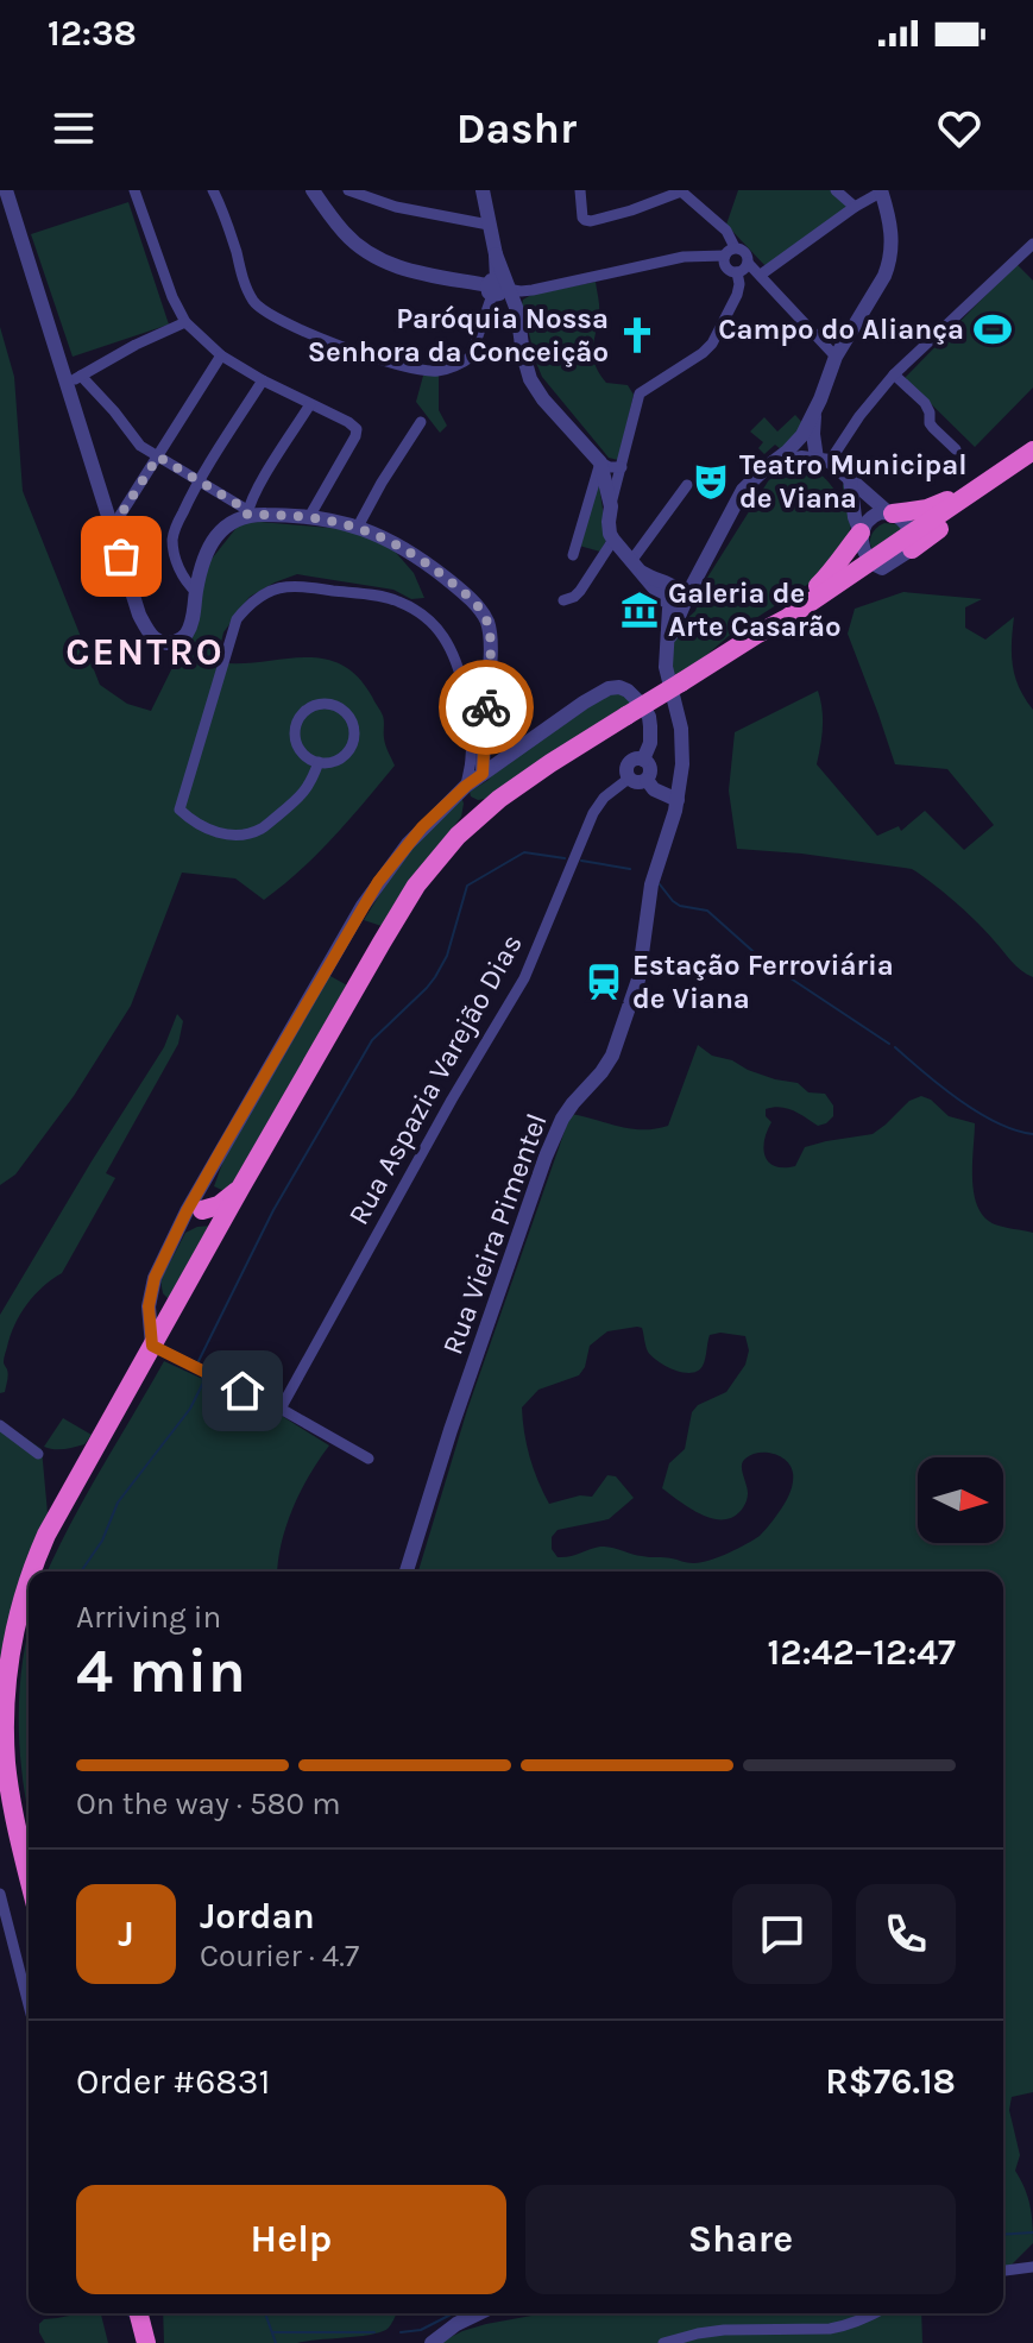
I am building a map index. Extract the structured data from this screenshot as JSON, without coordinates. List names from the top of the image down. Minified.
{"streets":{"street":["Rua Aspazia Varejão Dias","Rua Vieira Pimentel"]},"districts":["CENTRO"],"places":{"sports":["Campo do Aliança"],"church":["Paróquia Nossa Senhora da Conceição"],"theatre":["Teatro Municipal de Viana"],"museum":["Galeria de Arte Casarão"],"station":["Estação Ferroviária de Viana"]},"north":"right","page":{"status":"12:38","header":"Dashr","heading":["4 min","Arriving in","12:42–12:47"],"panel":["Jordan","Courier · 4.7","Order #6831","R$76.18"],"bar":"On the way · 580 m","round":"J","buttons":["Help","Share"]}}
